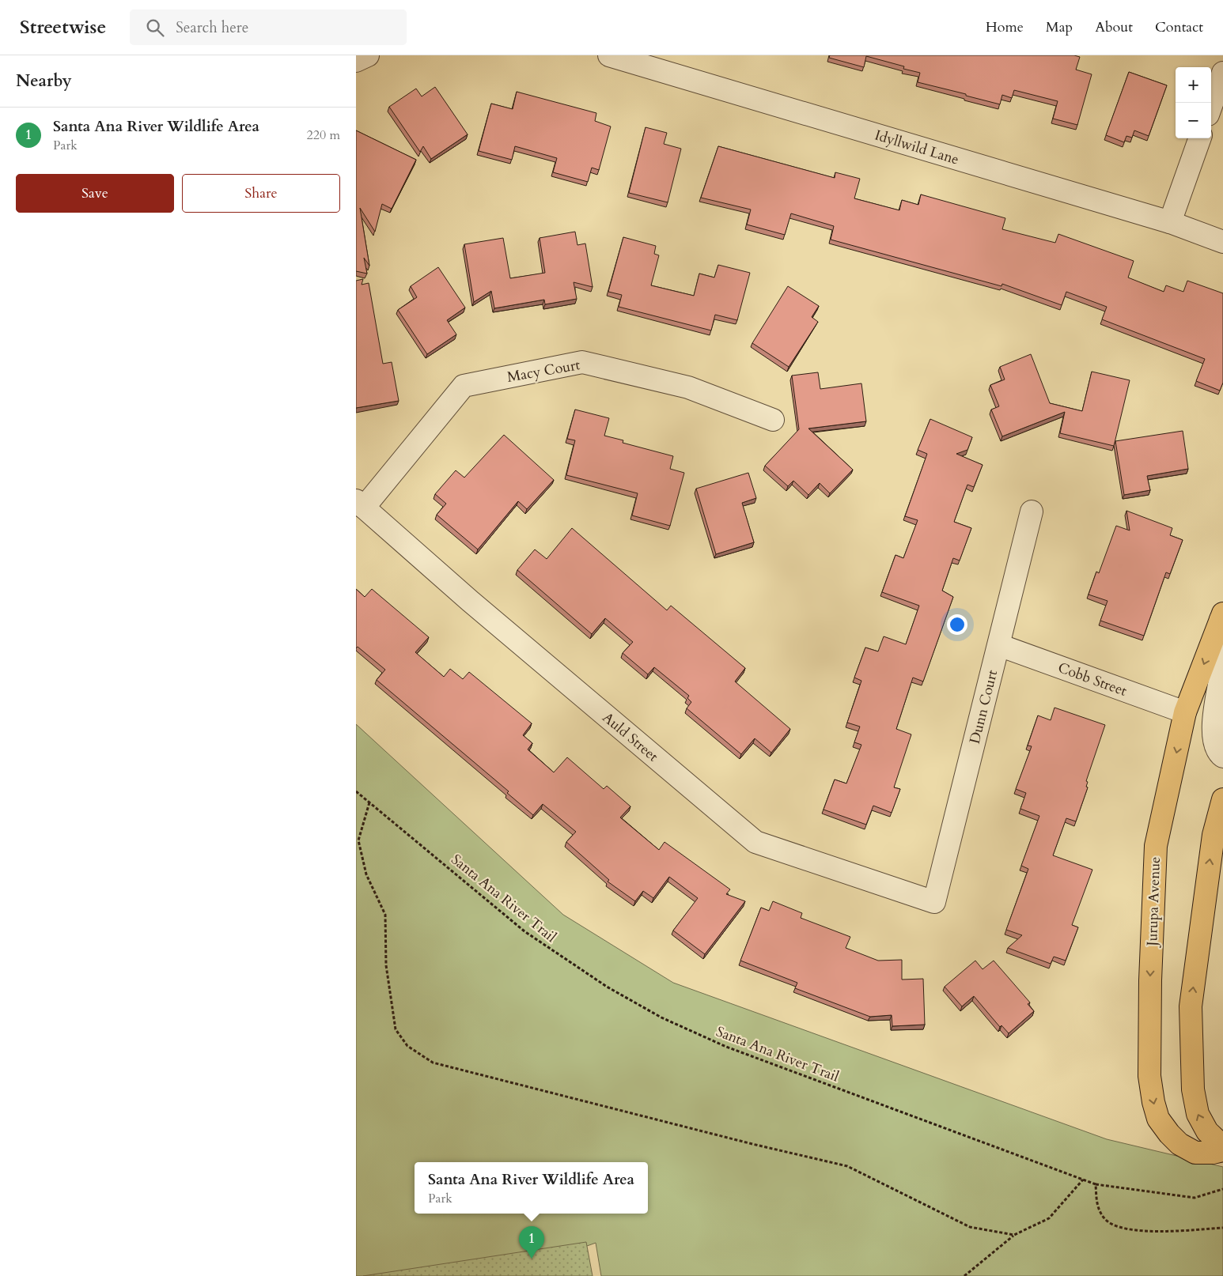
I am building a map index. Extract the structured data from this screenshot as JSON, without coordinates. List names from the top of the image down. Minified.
{"streets":{"main road":["Jurupa Avenue"],"street":["Idyllwild Lane","Macy Court","Cobb Street","Dunn Court","Auld Street"],"path":["Santa Ana River Trail"]},"crossings":[["Macy Court","Auld Street"],["Cobb Street","Dunn Court"],["Cobb Street","Jurupa Avenue"],["Dunn Court","Auld Street"]],"page":{"header":"Streetwise","search":"Search here","nav":["Home","Map","About","Contact"],"heading":"Nearby","map_buttons":["+","−"],"list":[{"mark":"1","name":"Santa Ana River Wildlife Area","note":"Park","value":"220 m"}],"buttons":["Save","Share"],"popup":["Santa Ana River Wildlife Area","Park"],"pins":"1"}}
